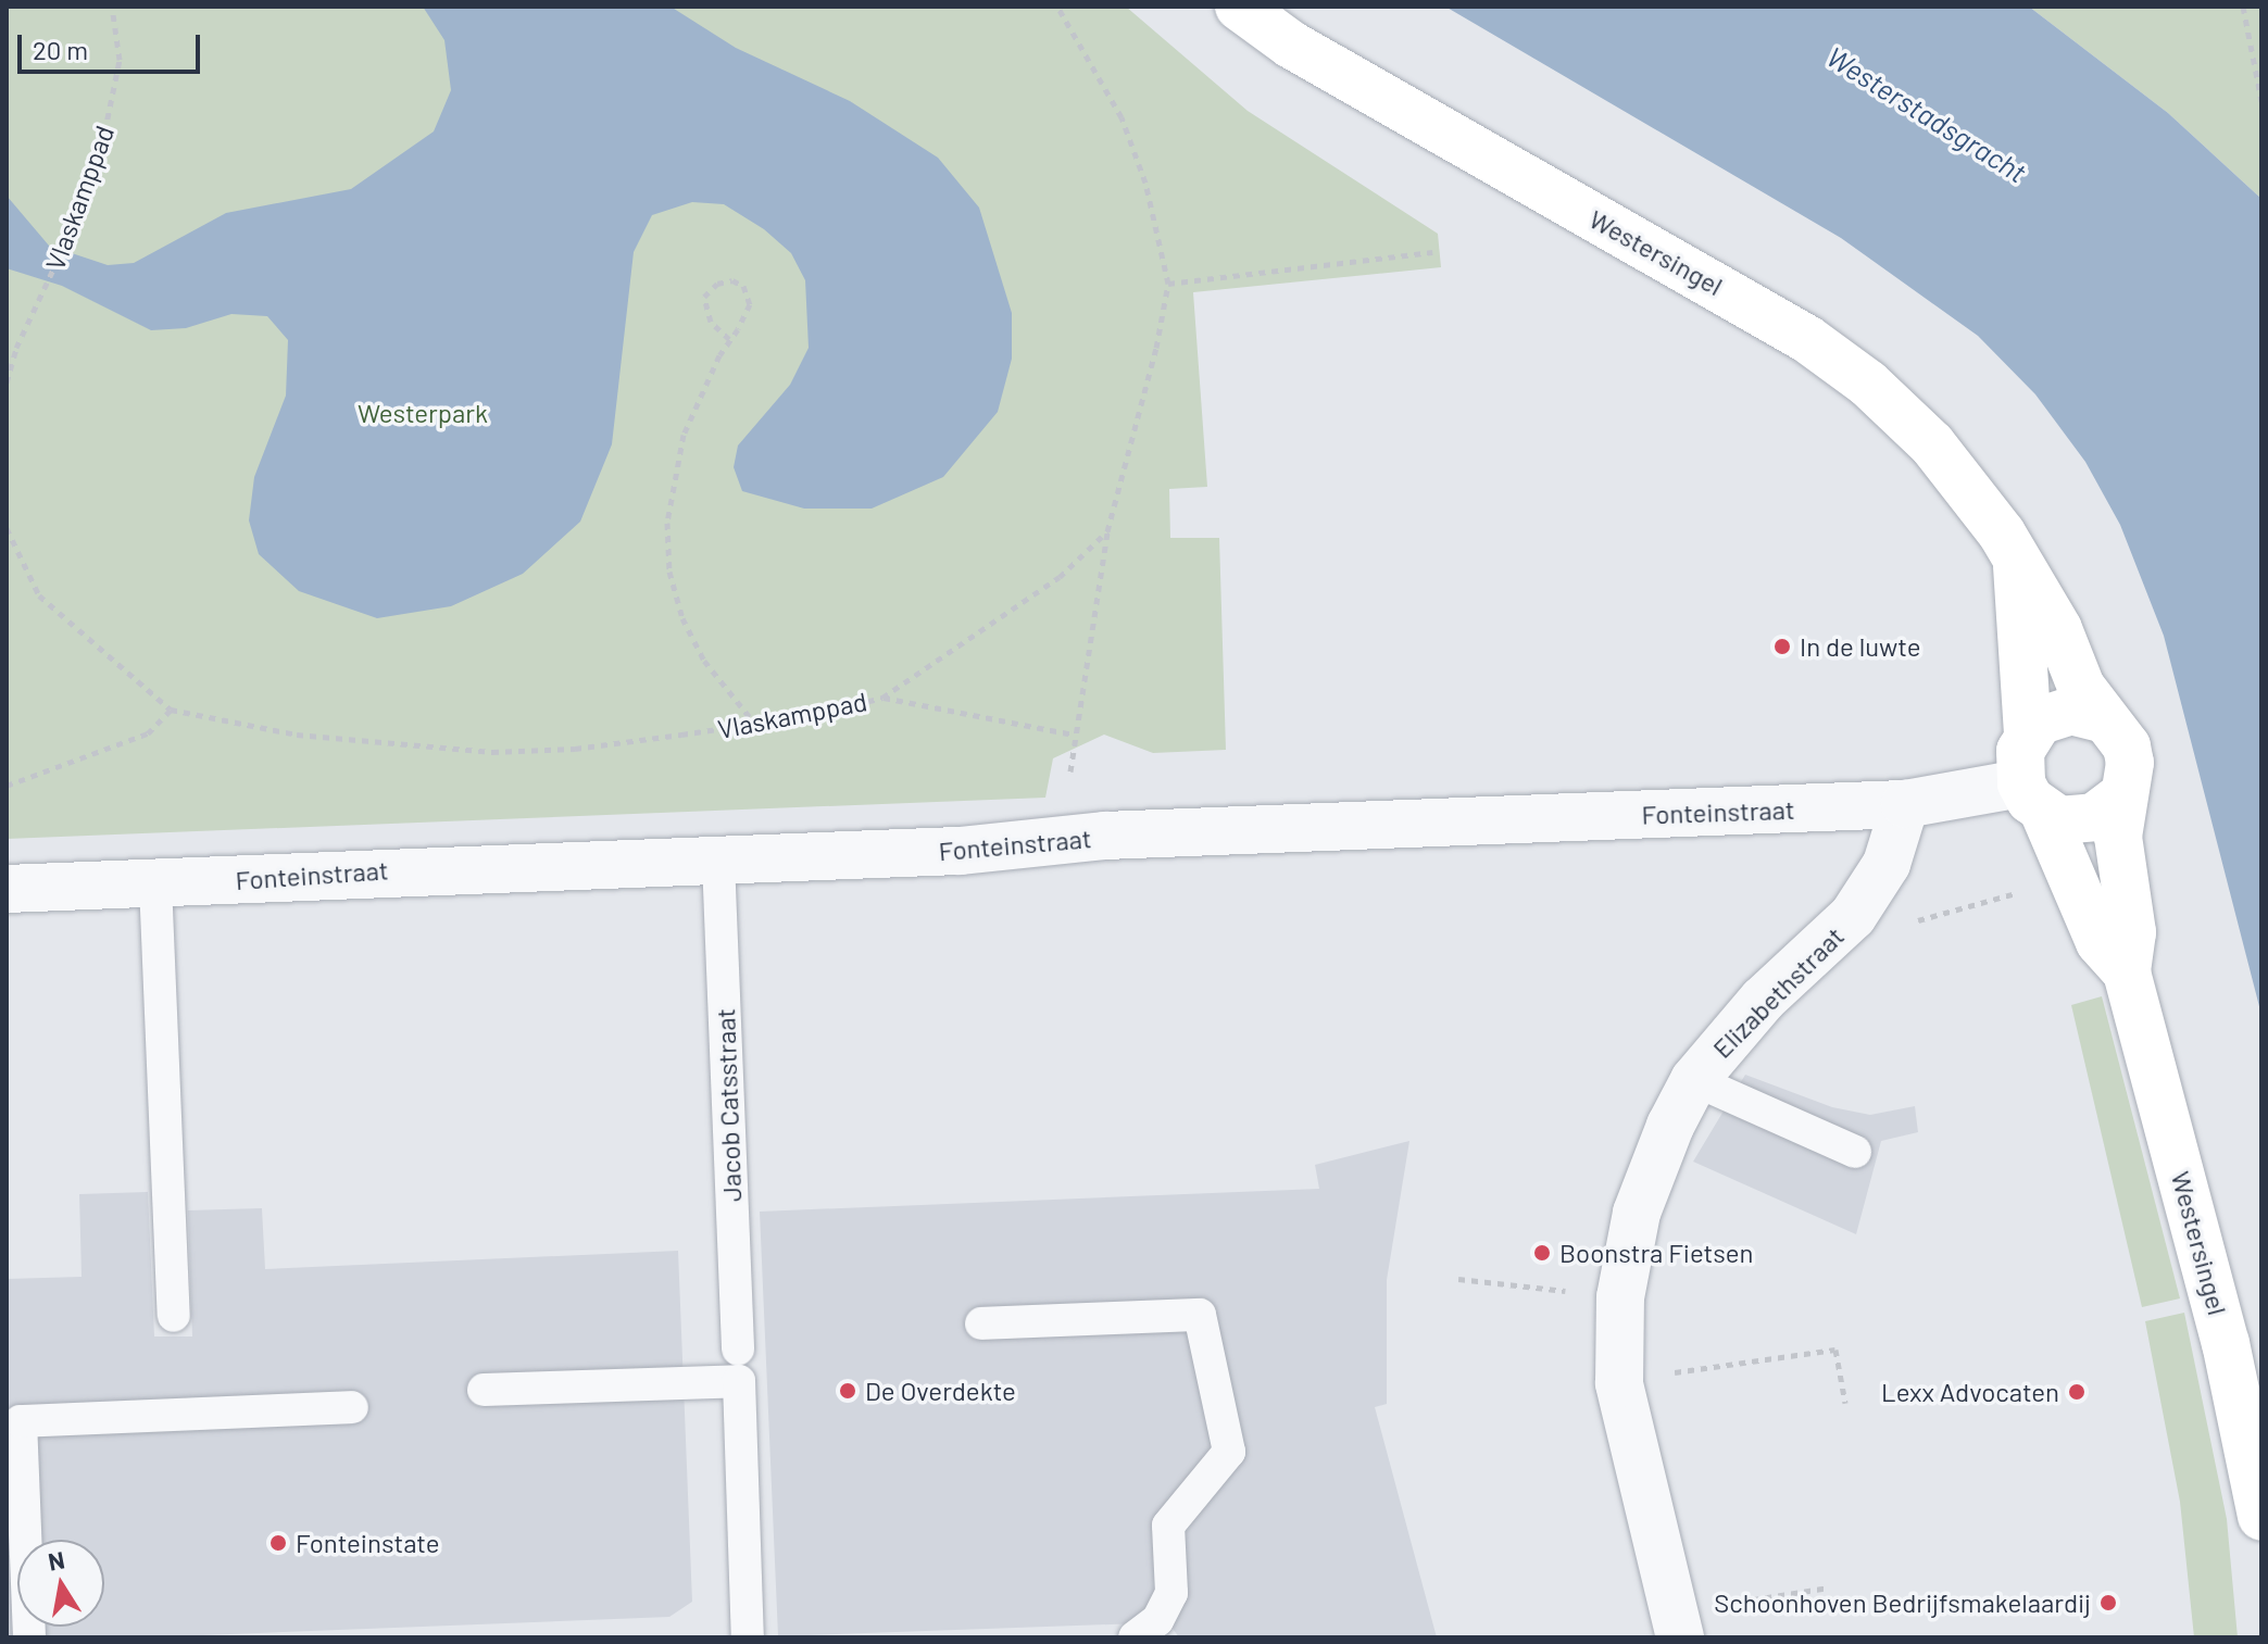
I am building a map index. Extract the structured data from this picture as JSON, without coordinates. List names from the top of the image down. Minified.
{"streets":{"main road":["Westersingel"],"street":["Fonteinstraat","Elizabethstraat"],"lane":["Jacob Catsstraat"],"path":["Vlaskamppad"]},"crossings":[["Westersingel","Fonteinstraat"],["Fonteinstraat","Elizabethstraat"],["Fonteinstraat","Jacob Catsstraat"]],"water":["Westerstadsgracht"],"parks":["Westerpark"],"places":["In de luwte","Boonstra Fietsen","De Overdekte","Lexx Advocaten","Fonteinstate","Schoonhoven Bedrijfsmakelaardij"],"scale_bar":"20 m","north":"top"}
